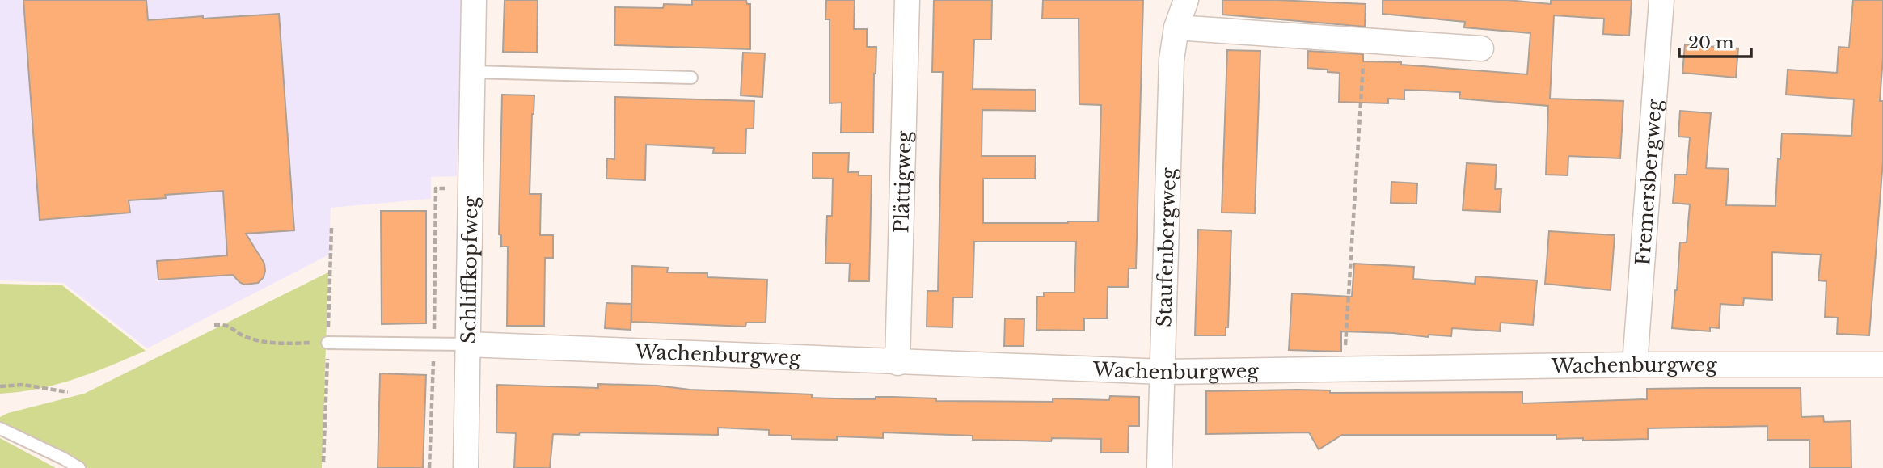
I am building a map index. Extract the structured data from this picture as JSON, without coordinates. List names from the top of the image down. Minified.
{"streets":{"street":["Plättigweg","Fremersbergweg","Staufenbergweg","Schliffkopfweg","Wachenburgweg"]},"crossings":[["Plättigweg","Wachenburgweg"],["Fremersbergweg","Wachenburgweg"],["Staufenbergweg","Wachenburgweg"],["Schliffkopfweg","Wachenburgweg"]],"scale_bar":"20 m"}
